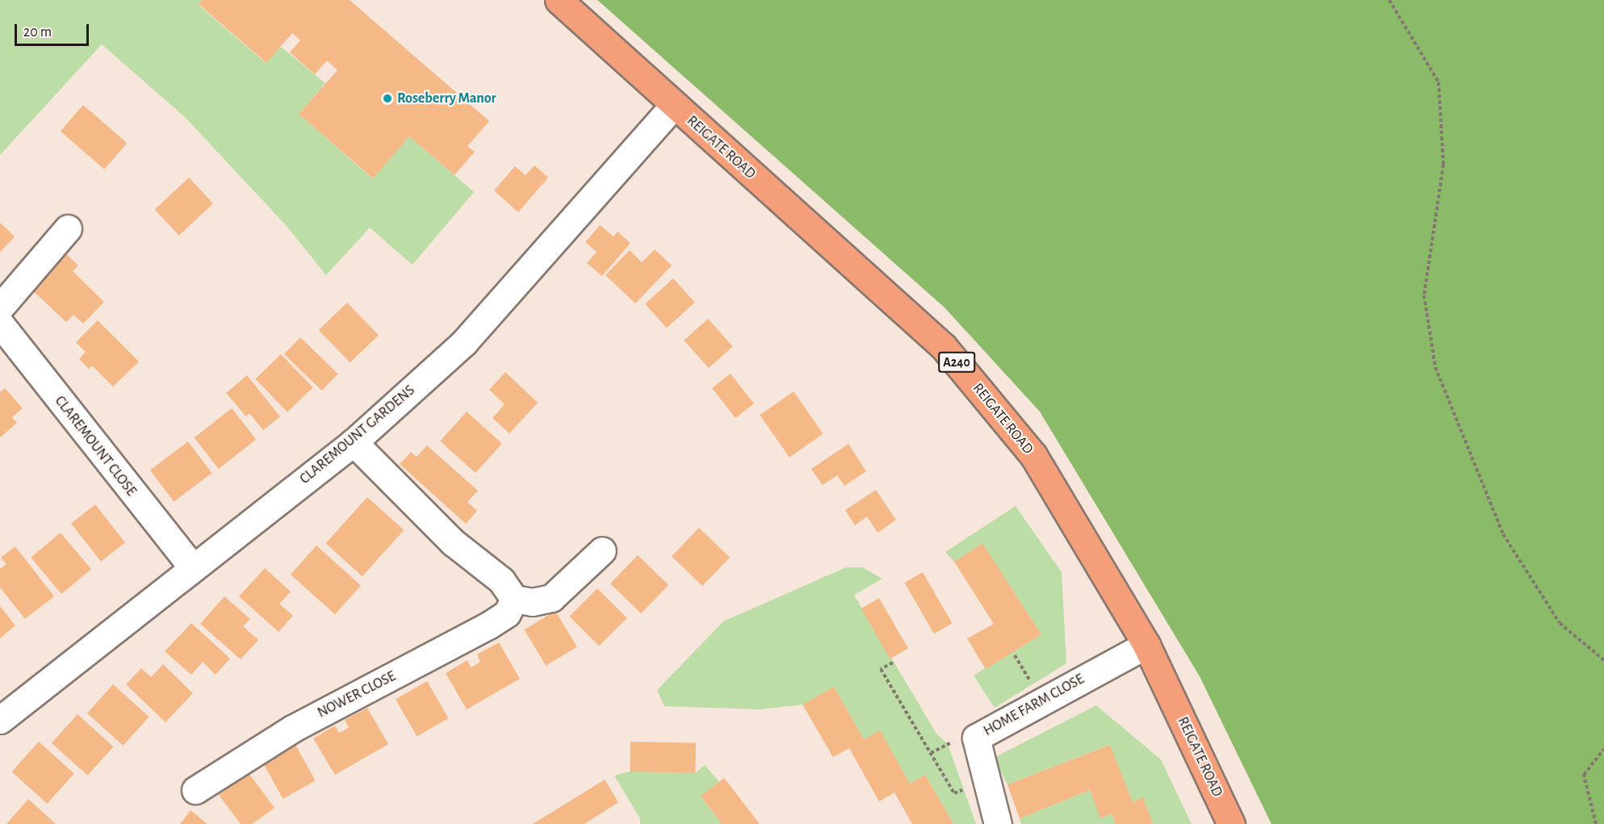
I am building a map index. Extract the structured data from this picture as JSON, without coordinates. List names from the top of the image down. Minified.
{"streets":{"highway":["REIGATE ROAD","A240"],"street":["CLAREMOUNT GARDENS","CLAREMOUNT CLOSE","NOWER CLOSE","HOME FARM CLOSE"]},"crossings":[["REIGATE ROAD","CLAREMOUNT GARDENS"],["REIGATE ROAD","HOME FARM CLOSE"],["CLAREMOUNT GARDENS","CLAREMOUNT CLOSE"]],"places":["Roseberry Manor"],"scale_bar":"20 m"}
